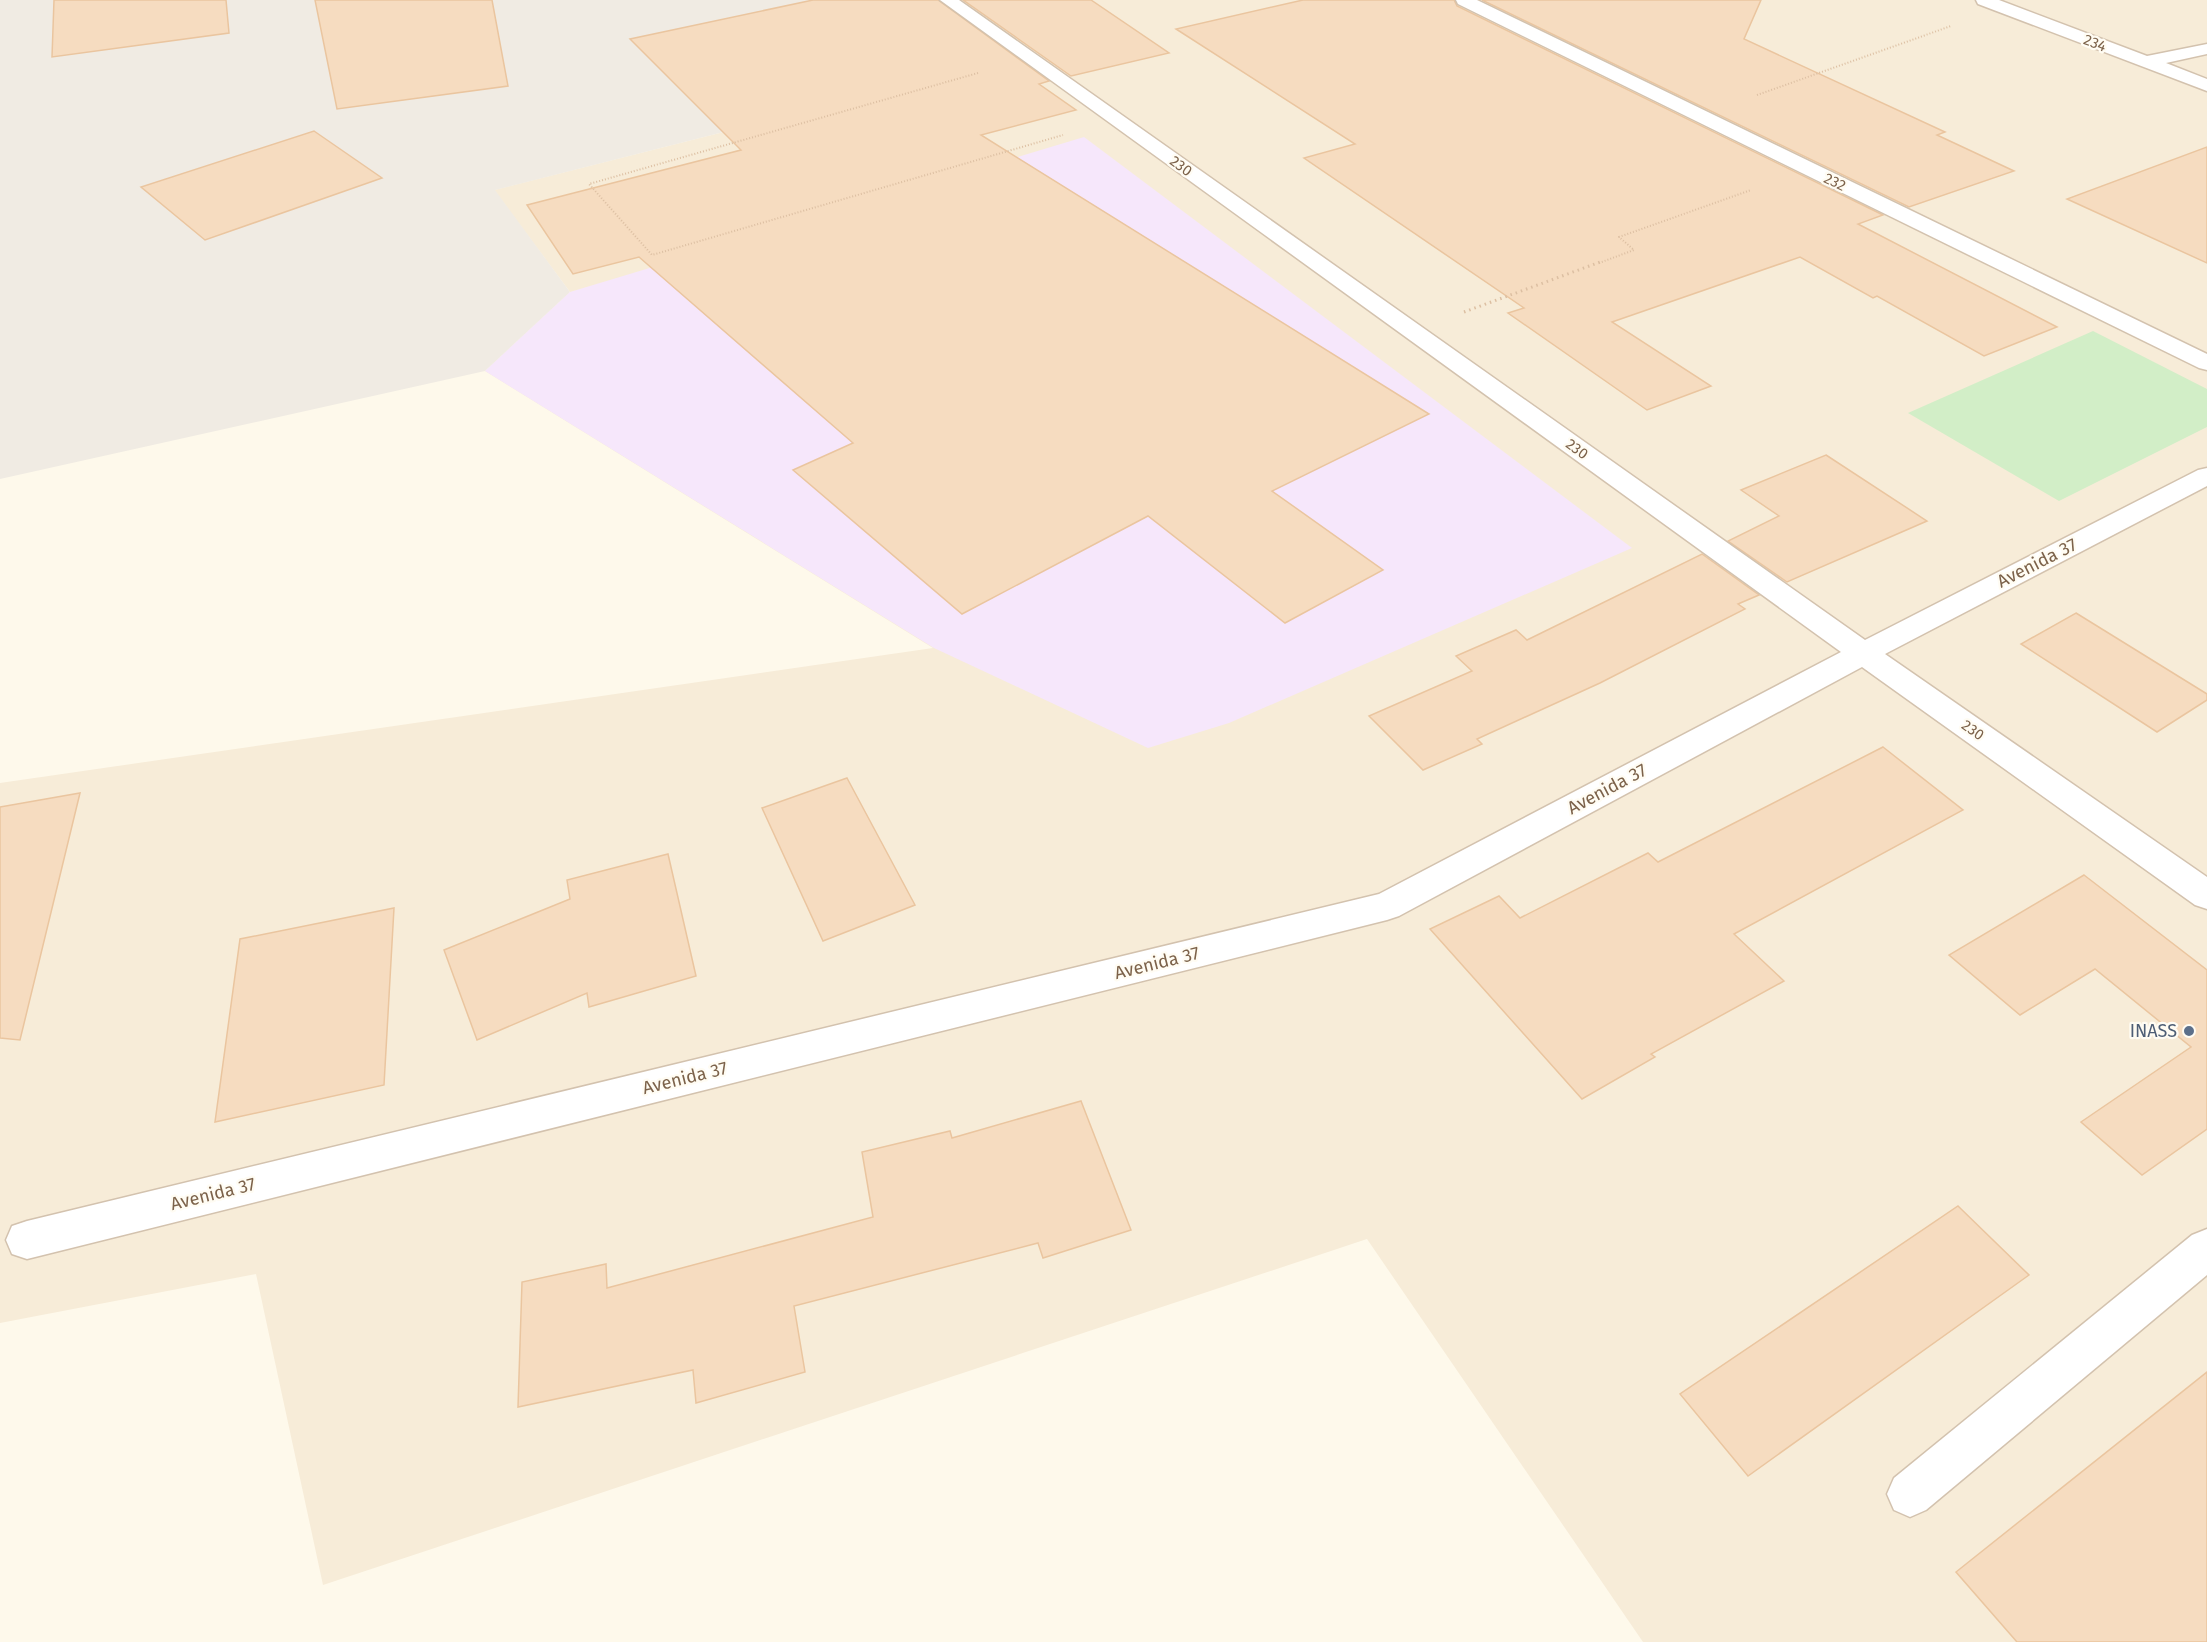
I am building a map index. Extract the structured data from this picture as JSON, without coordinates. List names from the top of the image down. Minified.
{"streets":{"street":["234","230","232","Avenida 37"]},"crossings":[["230","Avenida 37"]],"places":["INASS"]}
